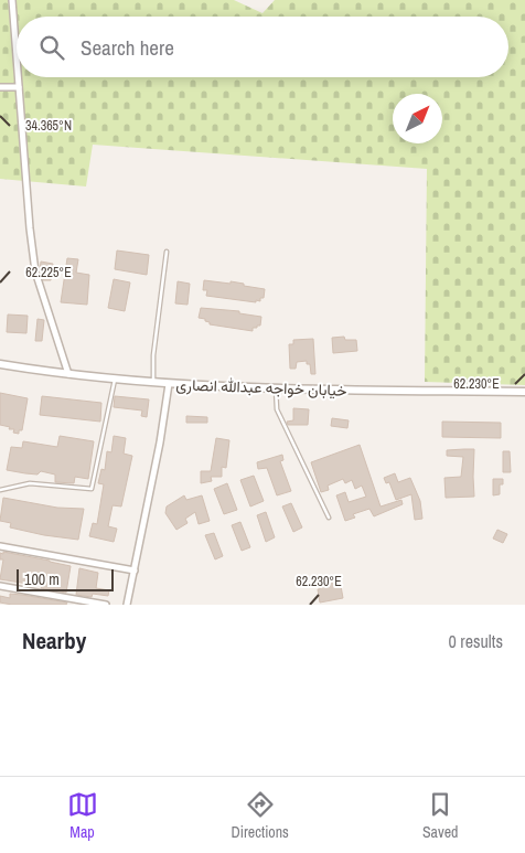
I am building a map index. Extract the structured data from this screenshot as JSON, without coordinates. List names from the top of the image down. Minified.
{"streets":{"street":["خیابان خواجه عبدالله انصاری"]},"scale_bar":"100 m","north":"top right","page":{"search":"Search here","scale":"100 m","heading":["Nearby","0 results"],"nav":["Map","Directions","Saved"]},"coordinates":["34.365°N","62.225°E","62.230°E"]}
